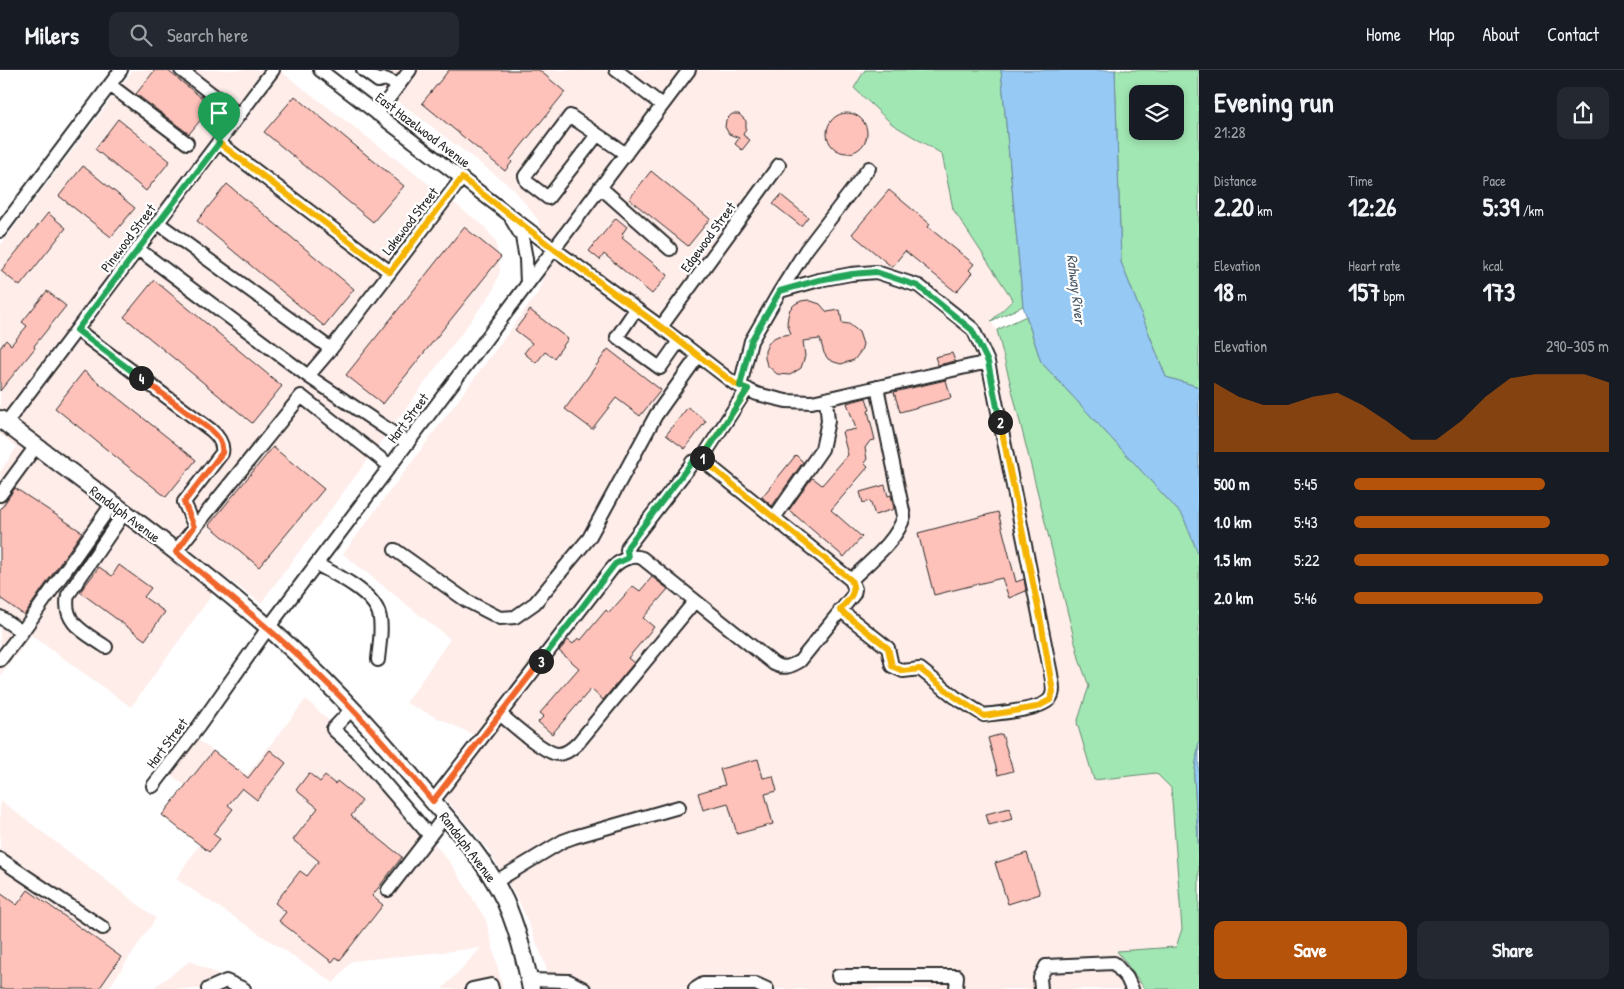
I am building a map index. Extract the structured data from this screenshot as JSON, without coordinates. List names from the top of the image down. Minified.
{"streets":{"main road":["Randolph Avenue"],"street":["East Hazelwood Avenue","Lakewood Street","Edgewood Street","Pinewood Street","Hart Street"]},"crossings":[["East Hazelwood Avenue","Lakewood Street"],["East Hazelwood Avenue","Edgewood Street"],["East Hazelwood Avenue","Hart Street"],["Pinewood Street","Randolph Avenue"],["Hart Street","Randolph Avenue"]],"water":["Rahway River"],"page":{"header":"Milers","search":"Search here","nav":["Home","Map","About","Contact"],"heading":["Evening run","21:28"],"stats":[["Distance","2.20 km"],["Time","12:26"],["Pace","5:39 /km"],["Elevation","18 m"],["Heart rate","157 bpm"],["kcal","173"]],"chart":["Elevation","290–305 m"],"pins":["4","2","1","3"],"list":[{"name":"500 m","note":"5:45"},{"name":"1.0 km","note":"5:43"},{"name":"1.5 km","note":"5:22"},{"name":"2.0 km","note":"5:46"}],"buttons":["Save","Share"]}}
